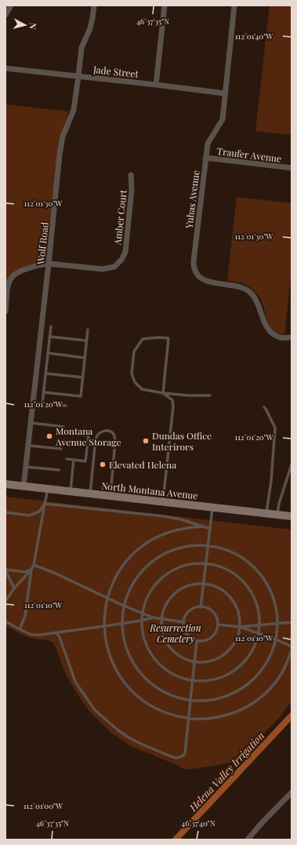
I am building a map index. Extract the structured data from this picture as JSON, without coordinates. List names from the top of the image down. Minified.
{"streets":{"main road":["North Montana Avenue"],"street":["Jade Street","Traufer Avenue","Yuhas Avenue","Amber Court","Wolf Road"]},"crossings":[["Jade Street","Yuhas Avenue"],["Jade Street","Wolf Road"],["Traufer Avenue","Yuhas Avenue"],["Amber Court","Wolf Road"],["Wolf Road","North Montana Avenue"]],"water":["Helena Valley Irrigation"],"parks":["Resurrection Cemetery"],"places":["Montana Avenue Storage","Dundas Office Interirors","Elevated Helena"],"north":"right","coordinates":["46°37'35\"N","112°01'40\"W","112°01'30\"W","112°01'20\"W","112°01'10\"W","112°01'00\"W","46°37'40\"N"]}
